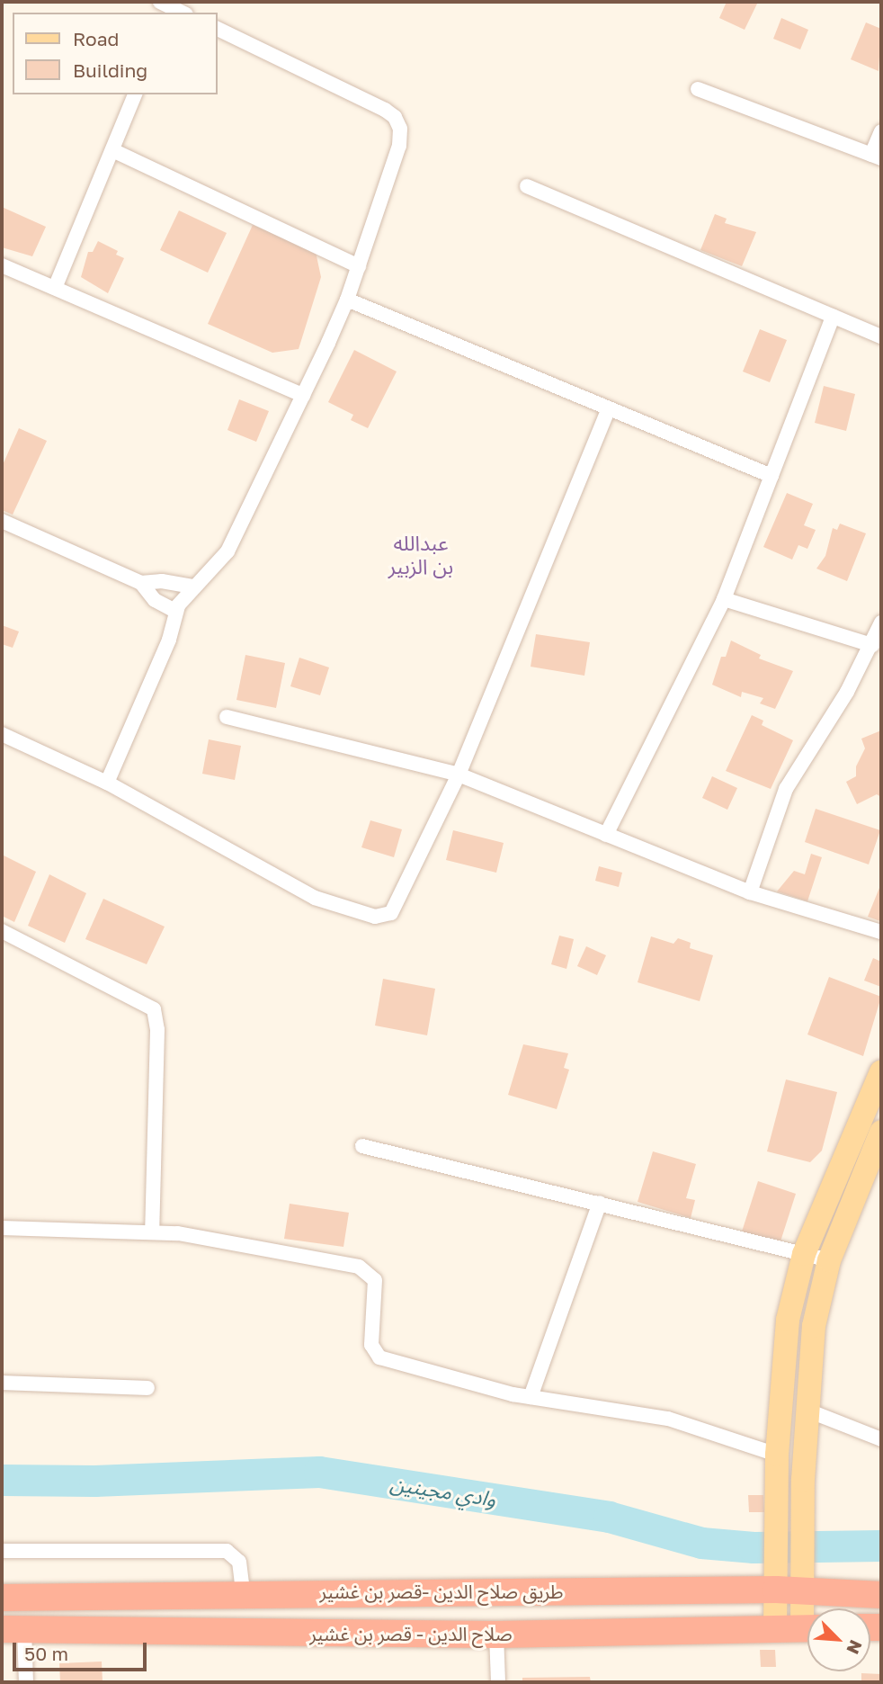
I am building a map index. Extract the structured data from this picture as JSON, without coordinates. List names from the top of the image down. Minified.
{"streets":{"highway":["طريق صلاح الدين -قصر بن غشير","صلاح الدين - قصر بن غشير"]},"districts":["عبدالله بن الزبير"],"water":["وادي مجينين"],"legend":["Road","Building"],"scale_bar":"50 m","north":"bottom right"}
